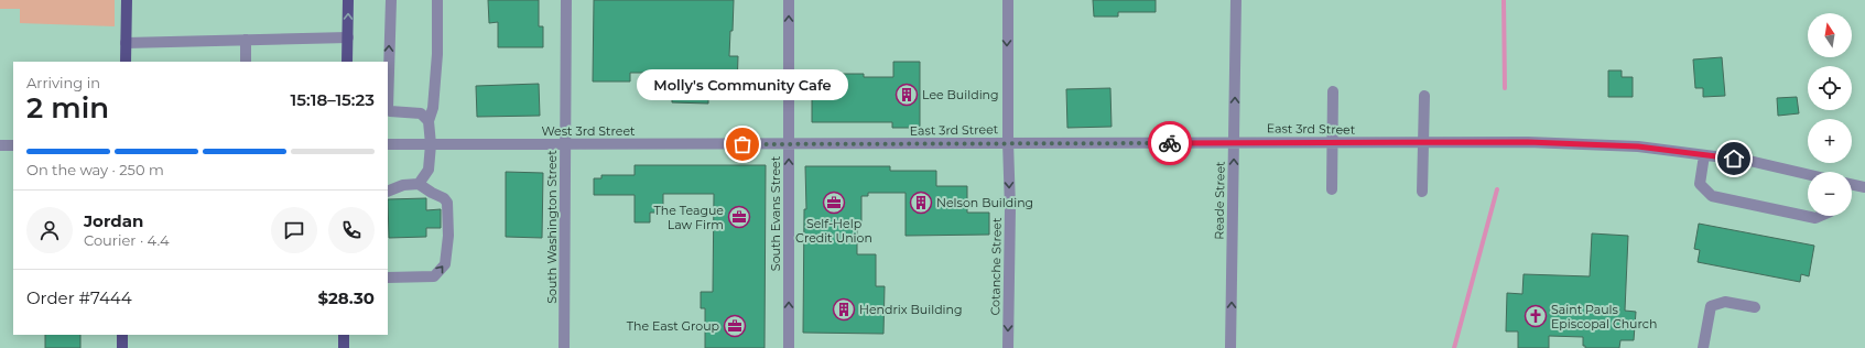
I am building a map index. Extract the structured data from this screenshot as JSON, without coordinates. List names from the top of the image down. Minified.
{"streets":{"street":["East 3rd Street","West 3rd Street","Reade Street","South Evans Street","South Washington Street","Cotanche Street"]},"crossings":[["East 3rd Street","West 3rd Street"],["East 3rd Street","Reade Street"],["East 3rd Street","South Evans Street"],["East 3rd Street","Cotanche Street"],["West 3rd Street","South Evans Street"],["West 3rd Street","South Washington Street"]],"one_way":["Reade Street","South Evans Street","Cotanche Street"],"places":{"building":["Lee Building","Nelson Building","Hendrix Building"],"other":["Molly's Community Cafe"],"office":["Self-Help Credit Union","The Teague Law Firm","The East Group"],"church":["Saint Pauls Episcopal Church"]},"north":"top","page":{"map_buttons":["+","−"],"heading":["2 min","Arriving in","15:18–15:23"],"panel":["Jordan","Courier · 4.4","Order #7444","$28.30"],"bubble":"Molly's Community Cafe","bar":"On the way · 250 m"}}
